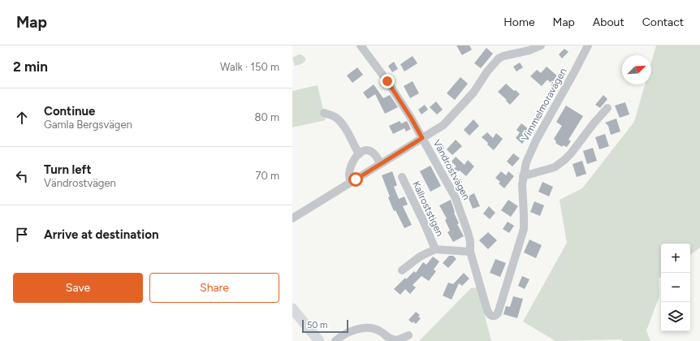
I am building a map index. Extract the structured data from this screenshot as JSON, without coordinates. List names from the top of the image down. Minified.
{"streets":{"street":["Vimmelmoravägen","Vändrostvägen","Kallroststigen"]},"crossings":[["Vimmelmoravägen","Vändrostvägen"],["Vändrostvägen","Kallroststigen"]],"scale_bar":"50 m","north":"top right","page":{"header":"Map","nav":["Home","Map","About","Contact"],"heading":["2 min","Walk · 150 m"],"list":[["Continue","Gamla Bergsvägen","80 m"],["Turn left","Vändrostvägen","70 m"],"Arrive at destination"],"map_buttons":["+","−"],"buttons":["Save","Share"],"scale":"50 m"}}
